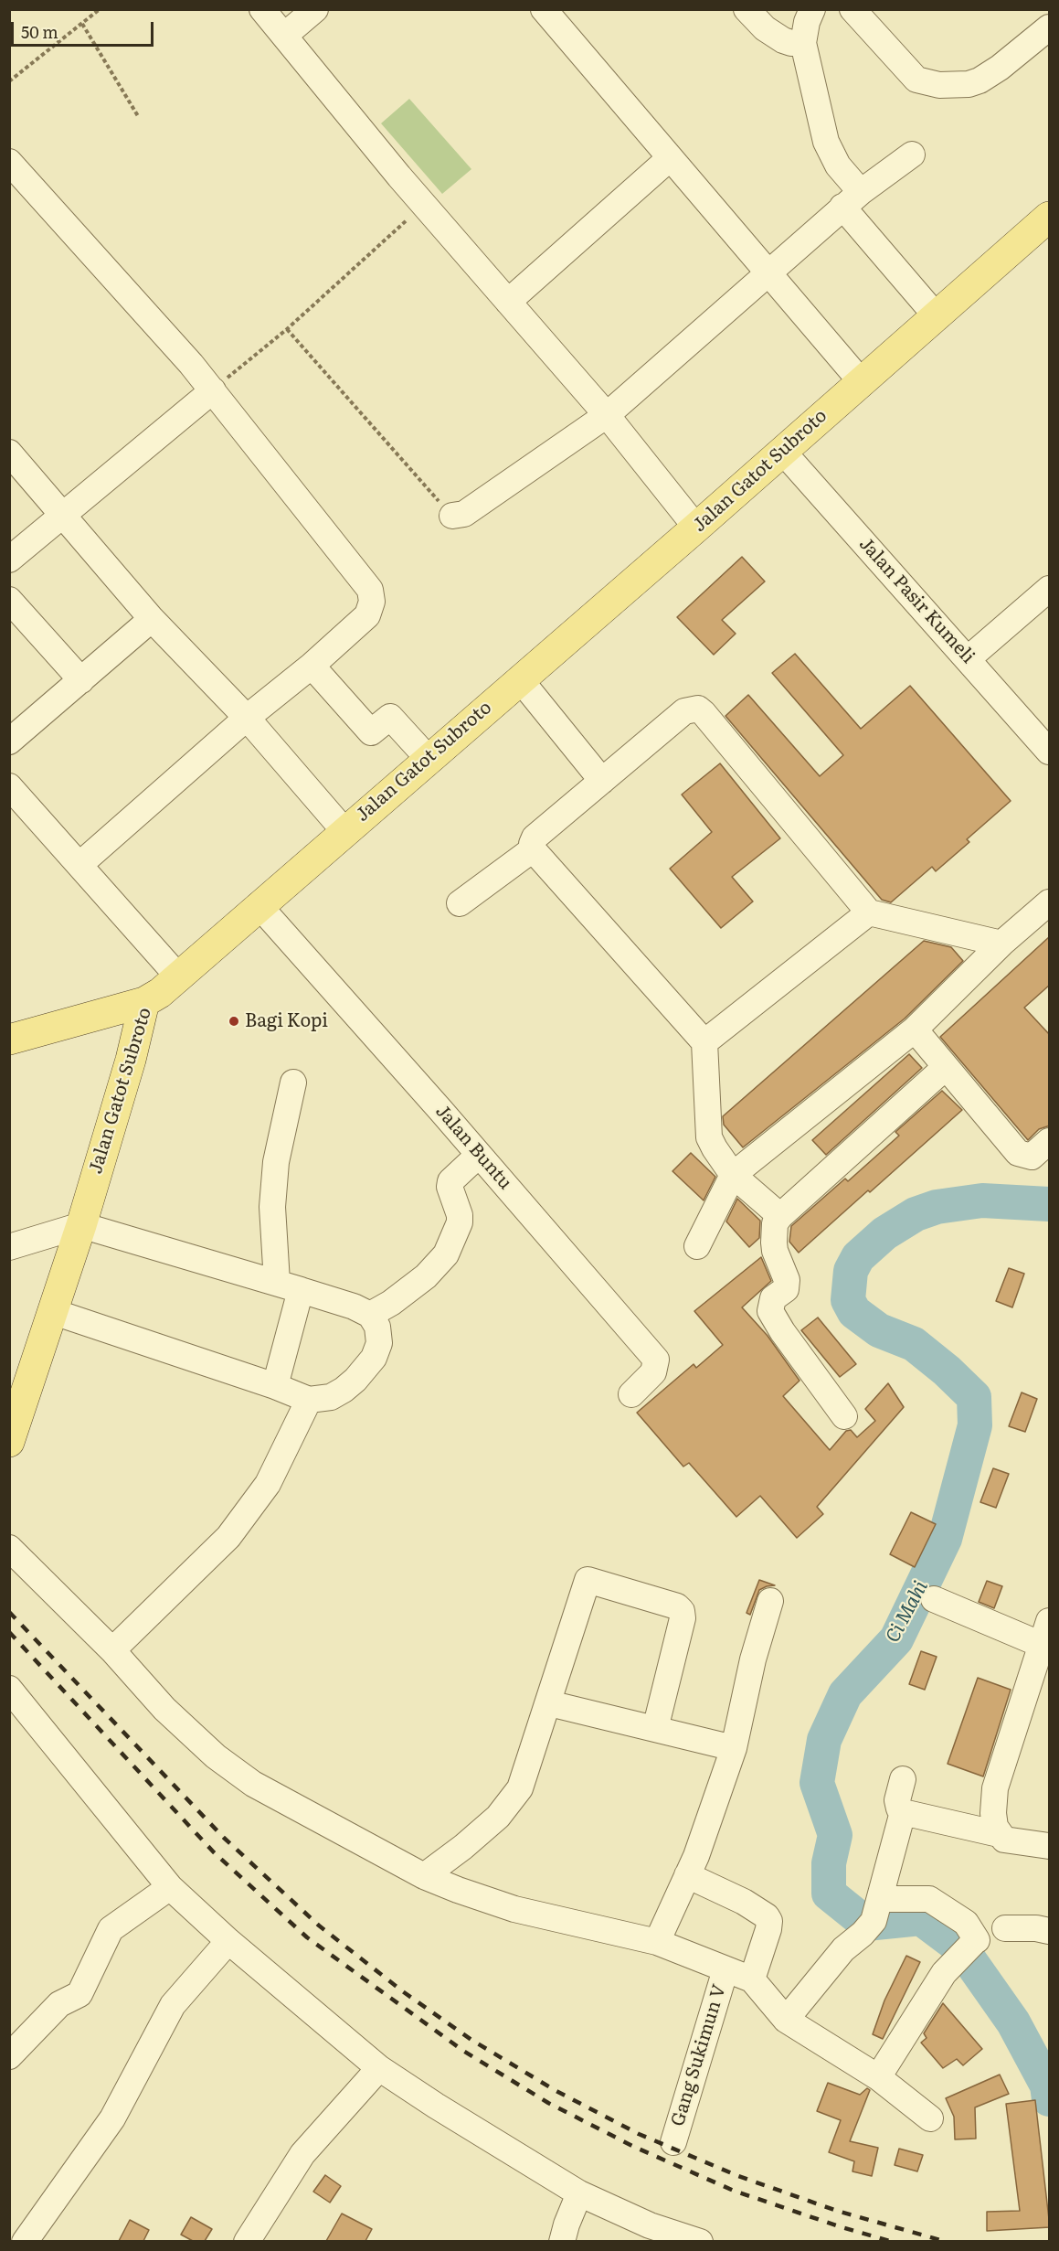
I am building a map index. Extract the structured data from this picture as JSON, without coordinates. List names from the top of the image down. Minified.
{"streets":{"main road":["Jalan Gatot Subroto"],"street":["Jalan Pasir Kumeli","Jalan Buntu","Gang Sukimun V"]},"crossings":[["Jalan Gatot Subroto","Jalan Pasir Kumeli"],["Jalan Gatot Subroto","Jalan Buntu"]],"water":["Ci Mahi"],"places":["Bagi Kopi"],"scale_bar":"50 m"}
